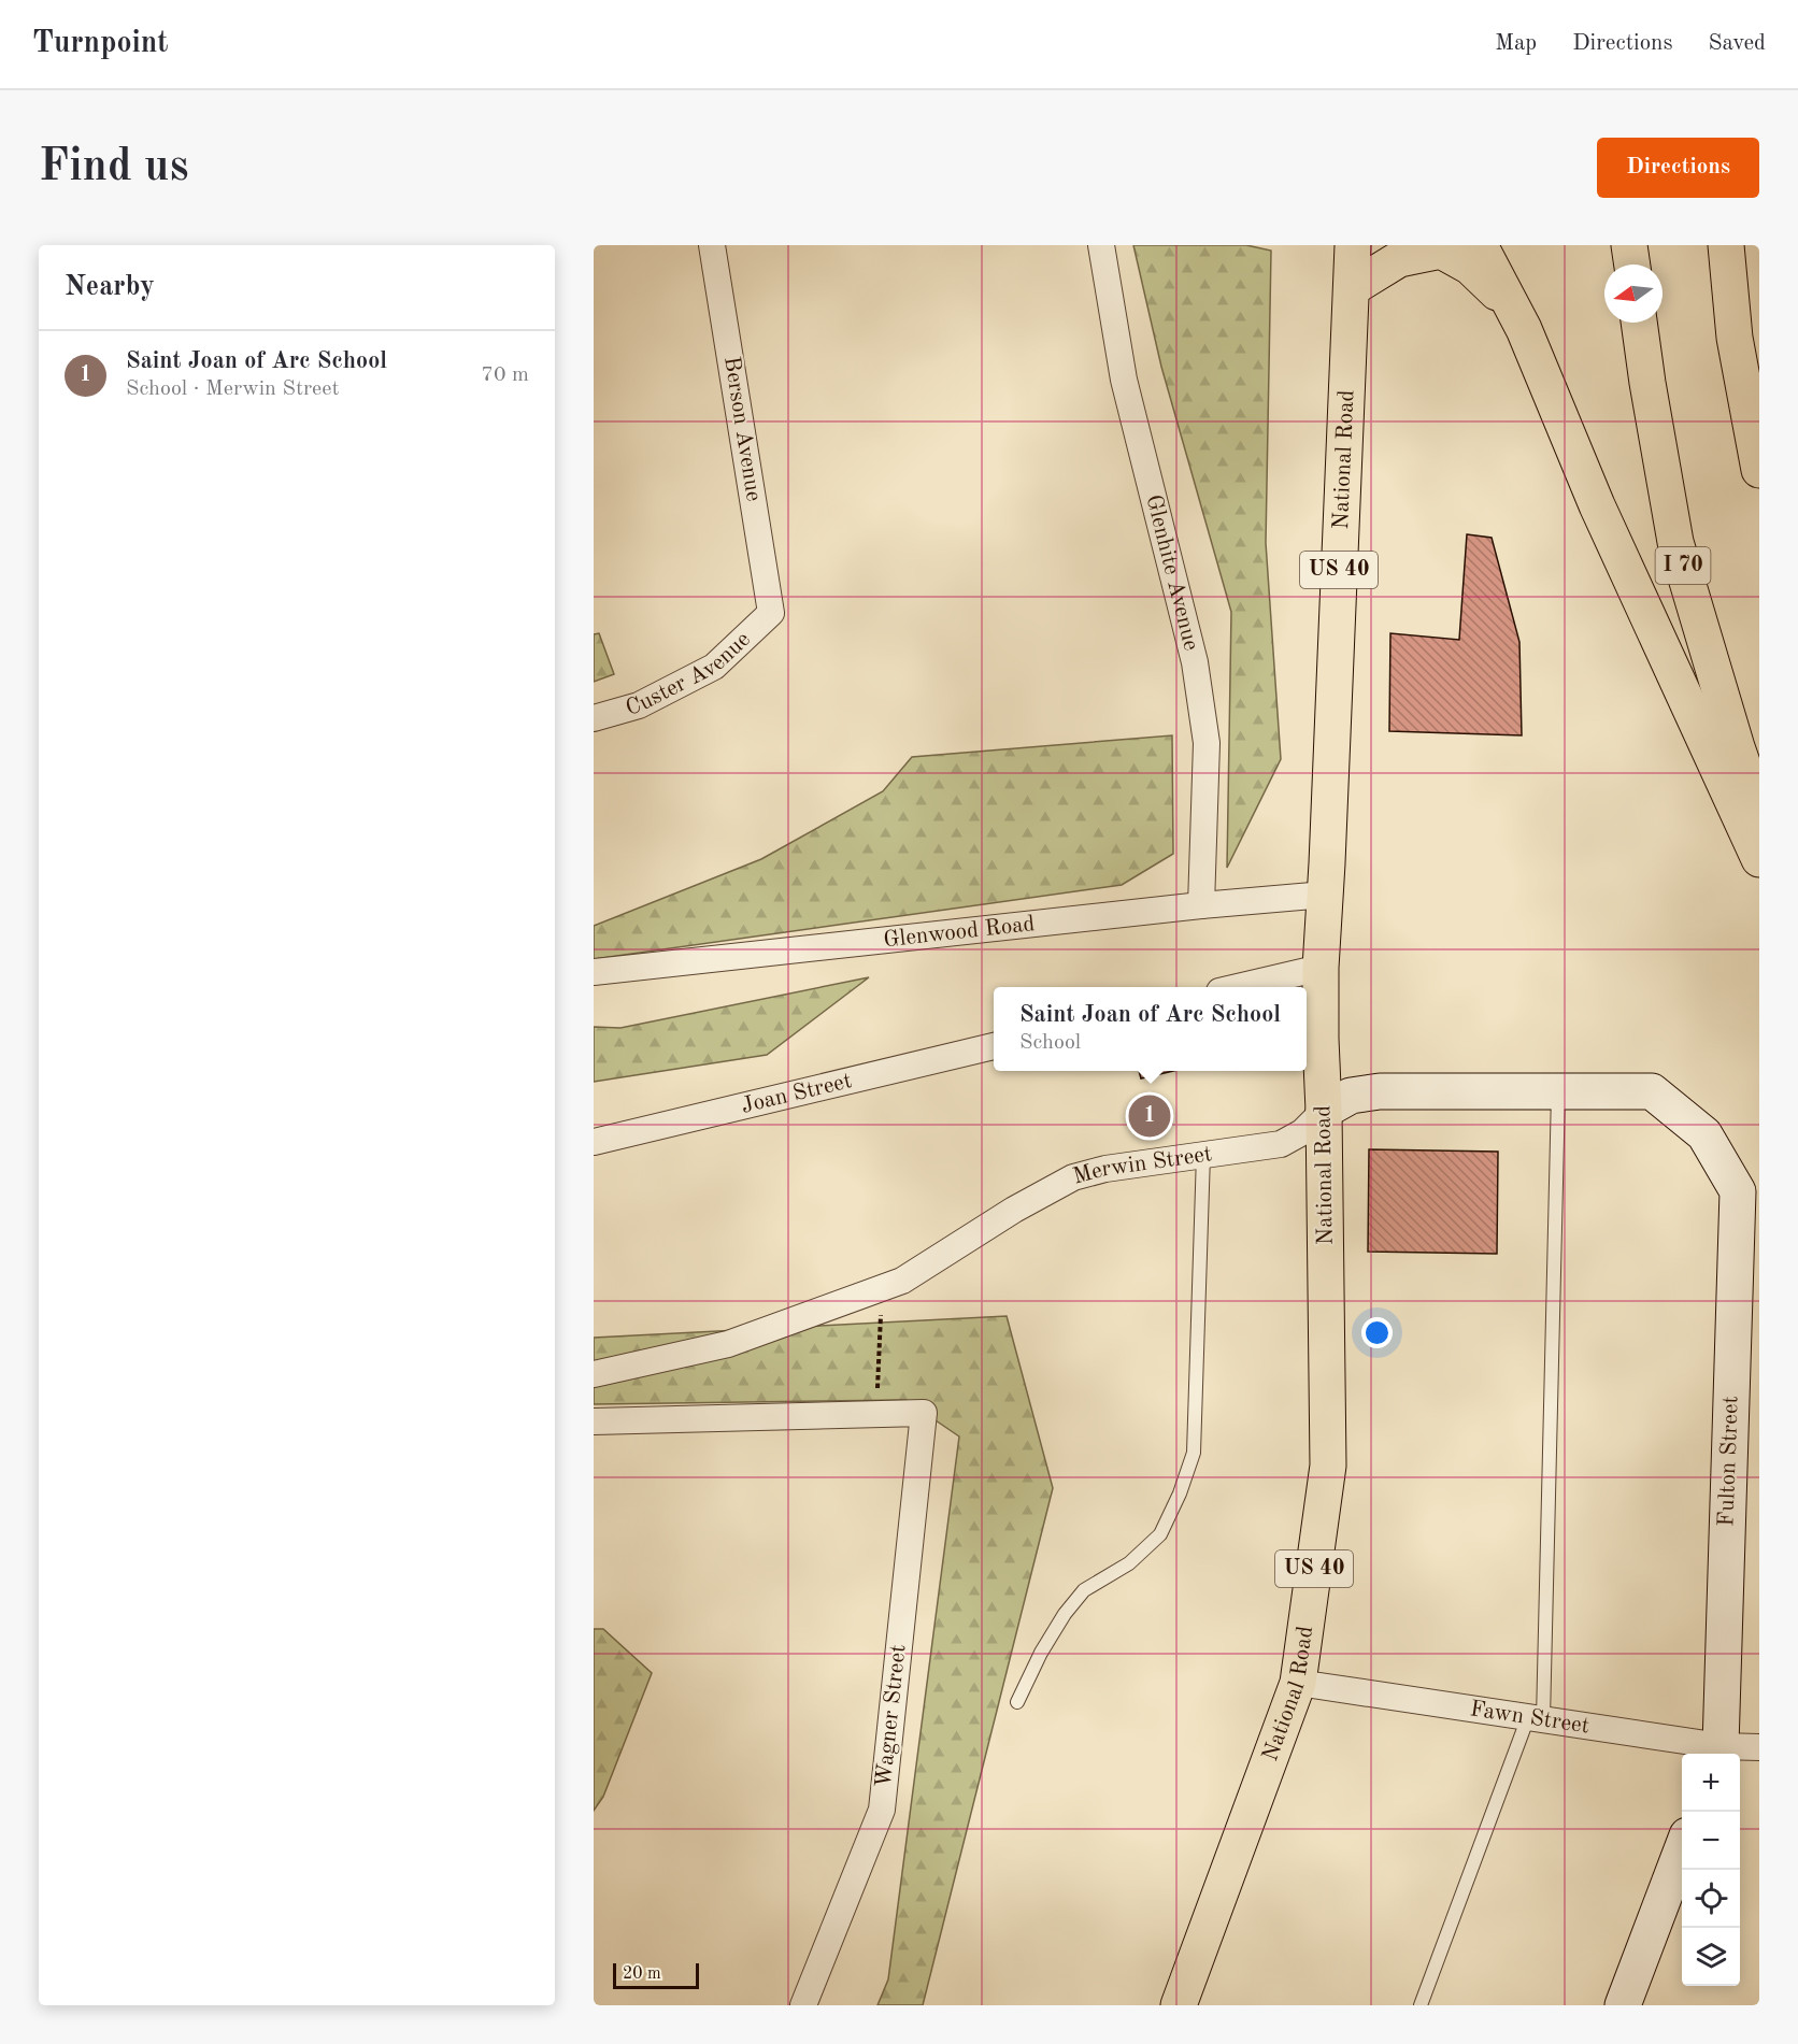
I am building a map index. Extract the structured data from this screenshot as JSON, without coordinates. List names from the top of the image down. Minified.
{"streets":{"main road":["National Road","I 70","US 40"],"street":["Berson Avenue","Glenhite Avenue","Custer Avenue","Glenwood Road","Joan Street","Merwin Street","Fulton Street","Wagner Street","Fawn Street"]},"crossings":[["Berson Avenue","Custer Avenue"],["National Road","Glenwood Road"],["National Road","Merwin Street"],["National Road","Fawn Street"],["Glenhite Avenue","Glenwood Road"],["Merwin Street","Fulton Street"],["Fulton Street","Fawn Street"]],"scale_bar":"20 m","north":"left","page":{"header":"Turnpoint","nav":["Map","Directions","Saved"],"buttons":"Directions","title":"Find us","heading":"Nearby","list":[{"mark":"1","name":"Saint Joan of Arc School","note":"School · Merwin Street","value":"70 m"}],"popup":["Saint Joan of Arc School","School"],"pins":"1","map_buttons":["+","−"],"scale":"20 m"}}
